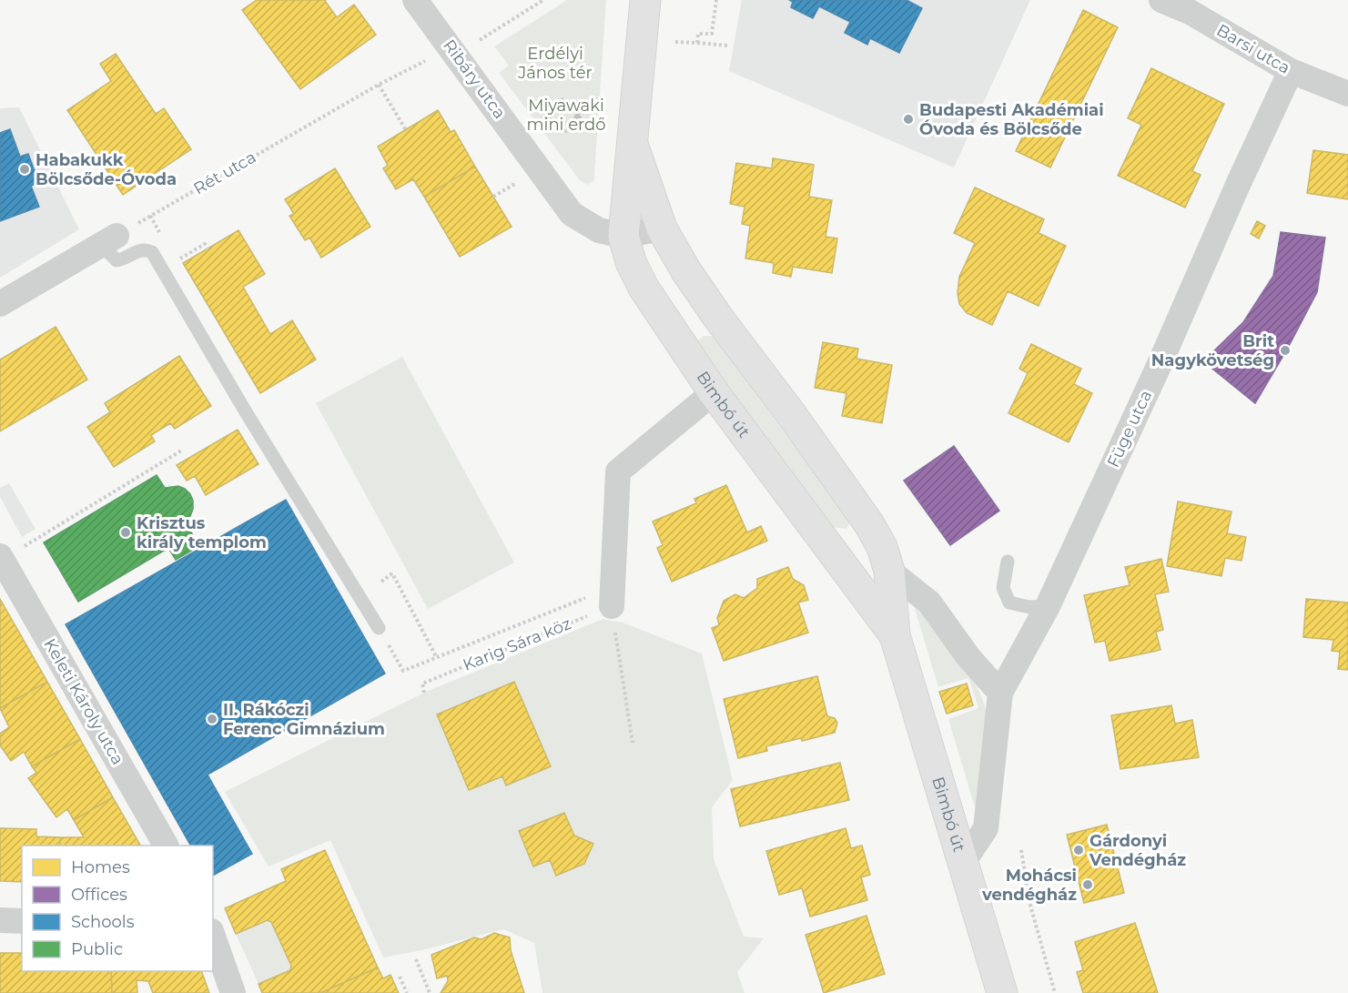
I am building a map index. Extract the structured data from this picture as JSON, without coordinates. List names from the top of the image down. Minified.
{"streets":{"street":["Barsi utca","Ribáry utca","Bimbó út","Füge utca","Keleti Károly utca"],"path":["Rét utca","Karig Sára köz"]},"crossings":[["Barsi utca","Füge utca"],["Ribáry utca","Rét utca"],["Ribáry utca","Bimbó út"],["Bimbó út","Füge utca"]],"parks":["Erdélyi János tér","Miyawaki mini erdő"],"places":["Budapesti Akadémiai Óvoda és Bölcsőde","Habakukk Bölcsőde-Óvoda","Brit Nagykövetség","Krisztus király templom","II. Rákóczi Ferenc Gimnázium","Gárdonyi Vendégház","Mohácsi vendégház"],"legend":["Homes","Offices","Schools","Public"]}
